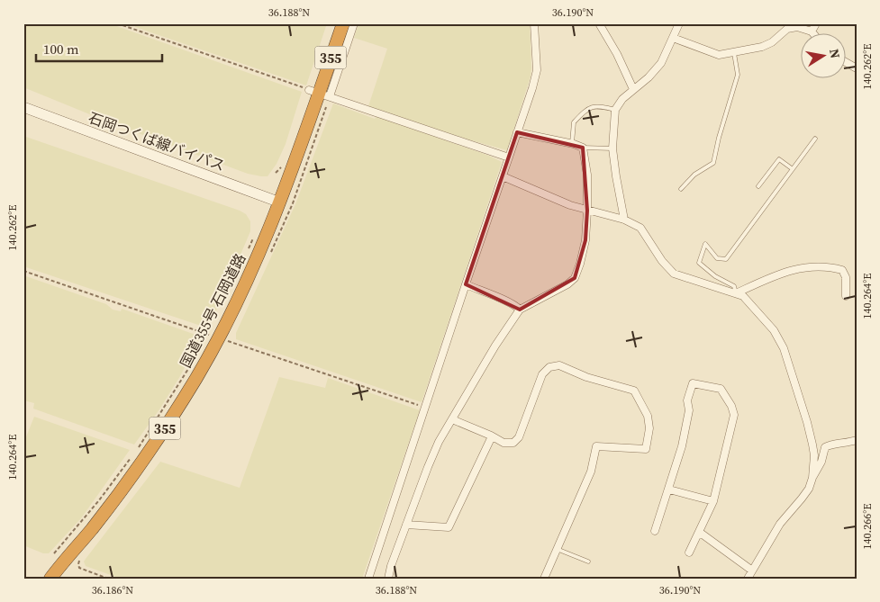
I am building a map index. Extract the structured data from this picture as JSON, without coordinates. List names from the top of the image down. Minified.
{"streets":{"highway":["355","国道355号 石岡道路"],"main road":["石岡つくば線バイパス"]},"crossings":[["石岡つくば線バイパス","国道355号 石岡道路"]],"scale_bar":"100 m","north":"right","coordinates":["36.188°N","36.190°N","140.262°E","140.264°E","140.266°E","36.186°N"]}
